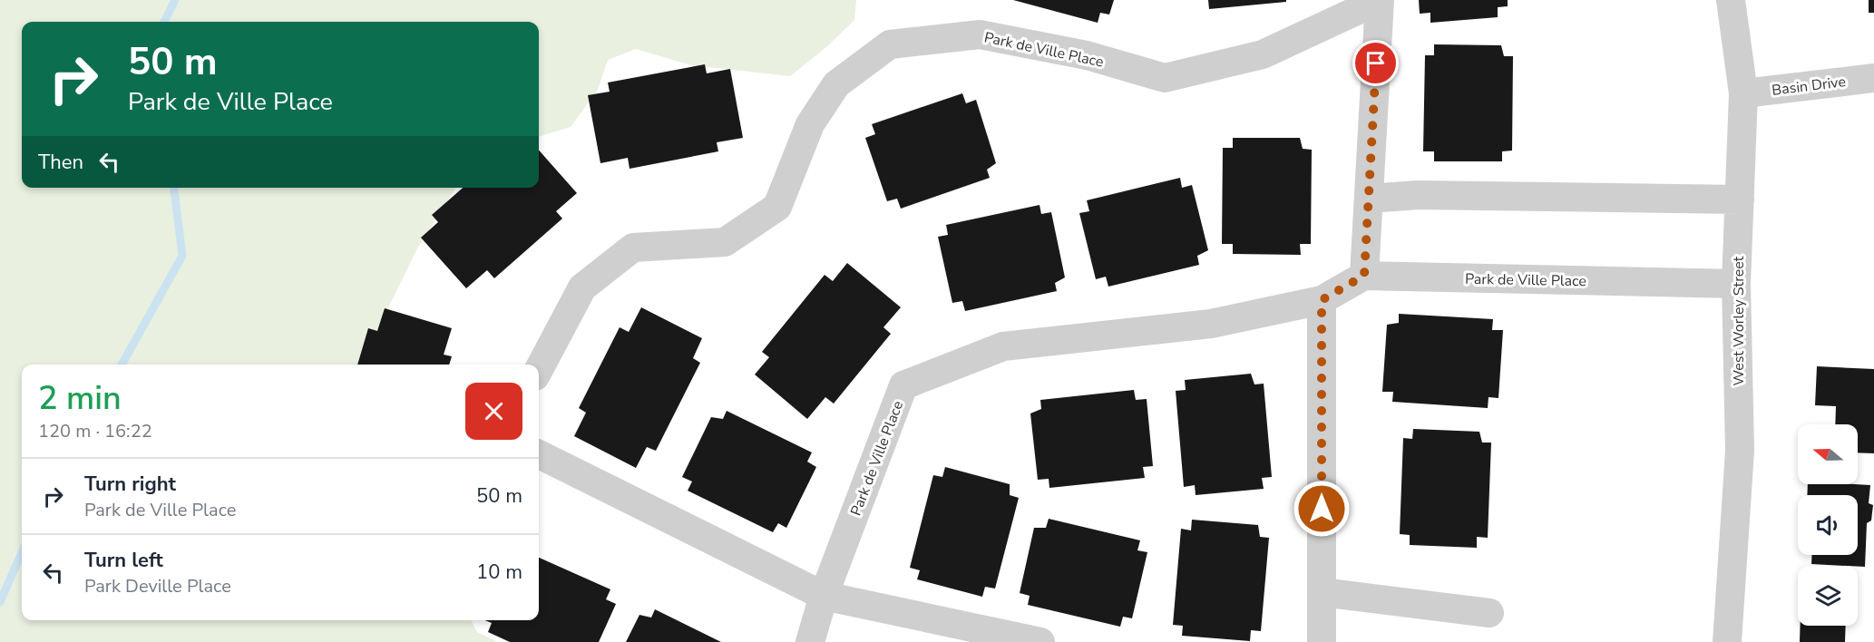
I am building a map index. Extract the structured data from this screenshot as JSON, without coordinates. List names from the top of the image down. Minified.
{"streets":{"street":["Park de Ville Place","Basin Drive","West Worley Street"]},"crossings":[["Park de Ville Place","West Worley Street"],["Basin Drive","West Worley Street"]],"north":"left","page":{"turn":["50 m","Park de Ville Place"],"then":"Then","heading":["2 min","120 m · 16:22"],"list":[{"name":"Turn right","note":"Park de Ville Place","value":"50 m"},{"name":"Turn left","note":"Park Deville Place","value":"10 m"}]}}
